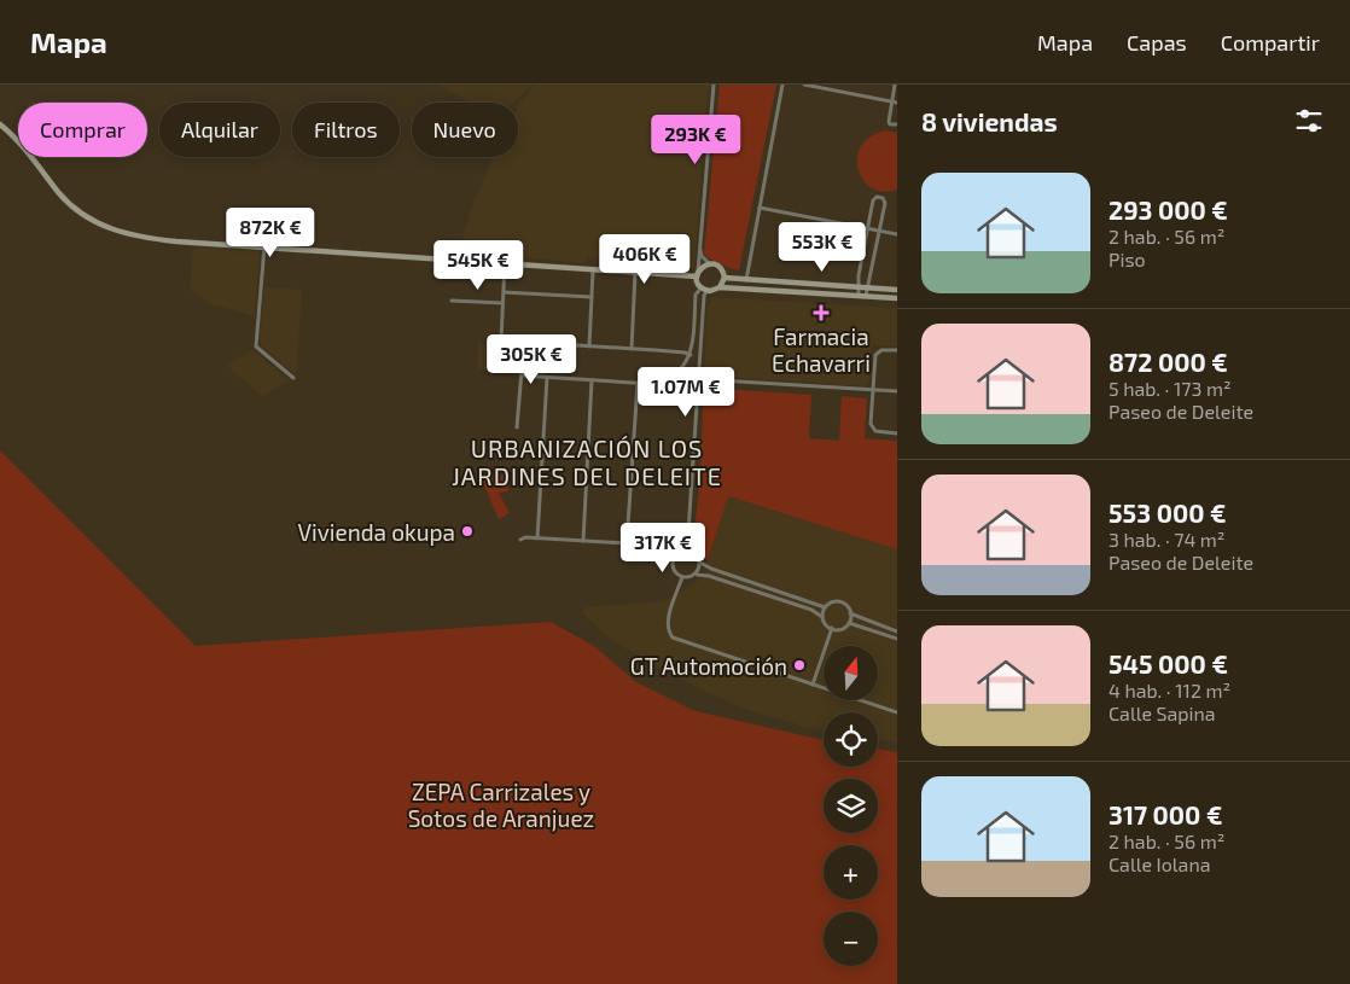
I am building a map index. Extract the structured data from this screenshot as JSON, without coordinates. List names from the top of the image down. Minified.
{"districts":["URBANIZACIÓN LOS JARDINES DEL DELEITE"],"parks":["ZEPA Carrizales y Sotos de Aranjuez"],"places":{"health":["Farmacia Echavarri"],"other":["Vivienda okupa","GT Automoción"]},"north":"top","page":{"header":"Mapa","nav":["Mapa","Capas","Compartir"],"heading":"8 viviendas","chip":["Comprar","Alquilar","Filtros","Nuevo"],"price":["293K €","872K €","553K €","406K €","545K €","305K €","1.07M €","317K €"],"list":[{"name":"293 000 €","note":"2 hab. · 56 m² · Piso"},{"name":"872 000 €","note":"5 hab. · 173 m² · Paseo de Deleite"},{"name":"553 000 €","note":"3 hab. · 74 m² · Paseo de Deleite"},{"name":"545 000 €","note":"4 hab. · 112 m² · Calle Sapina"},{"name":"317 000 €","note":"2 hab. · 56 m² · Calle Iolana"}],"map_buttons":["+","−"]}}
